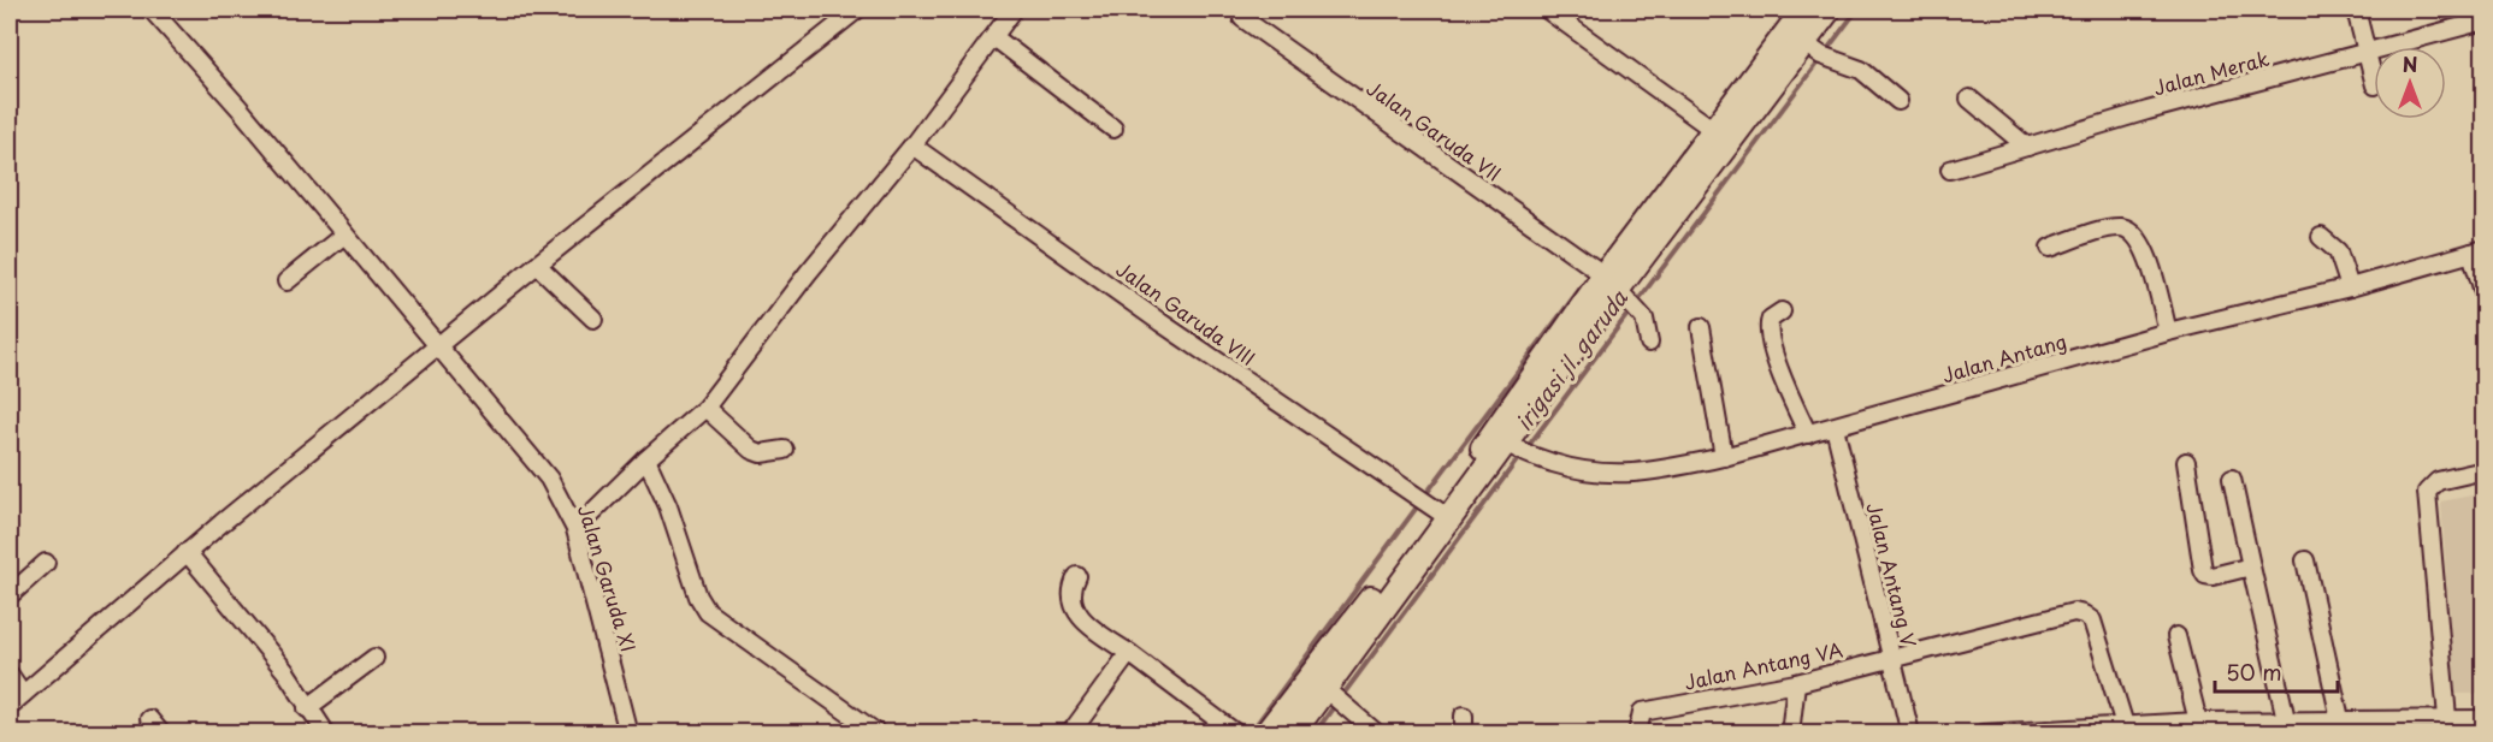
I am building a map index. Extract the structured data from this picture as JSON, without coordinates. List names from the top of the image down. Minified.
{"streets":{"street":["Jalan Merak","Jalan Garuda VII","Jalan Garuda VIII","Jalan Antang","Jalan Antang V","Jalan Garuda XI","Jalan Antang VA"]},"crossings":[["Jalan Antang","Jalan Antang V"],["Jalan Antang V","Jalan Antang VA"]],"water":["irigasi jl. garuda"],"scale_bar":"50 m","north":"top"}
